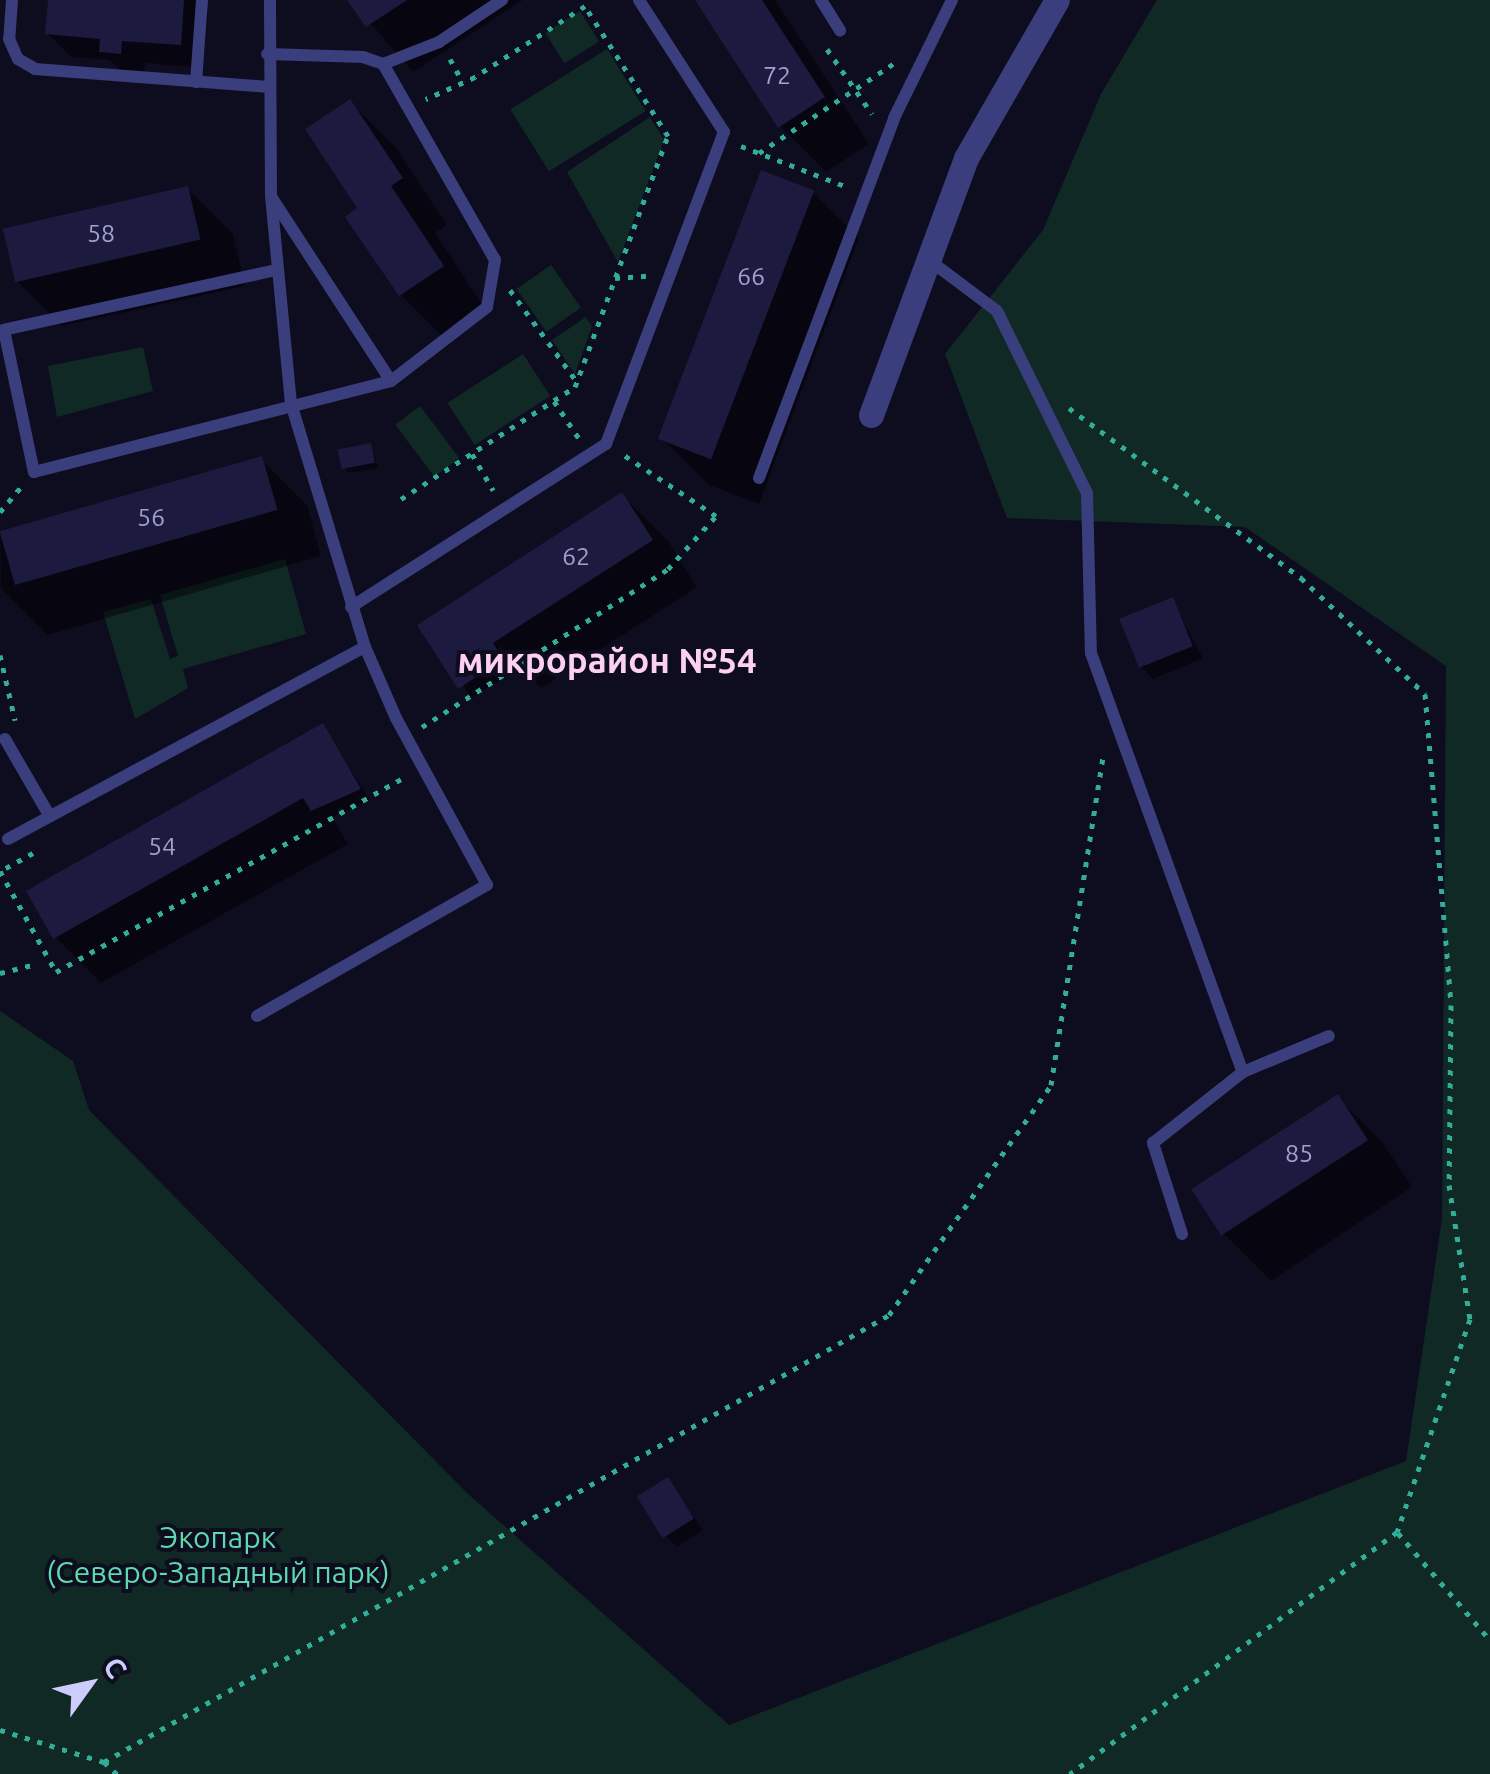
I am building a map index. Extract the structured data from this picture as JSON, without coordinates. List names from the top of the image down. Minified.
{"districts":["микрорайон №54"],"parks":["Экопарк (Северо-Западный парк)"],"house_numbers":["72","58","66","56","62","54","85"],"north":"top right"}
